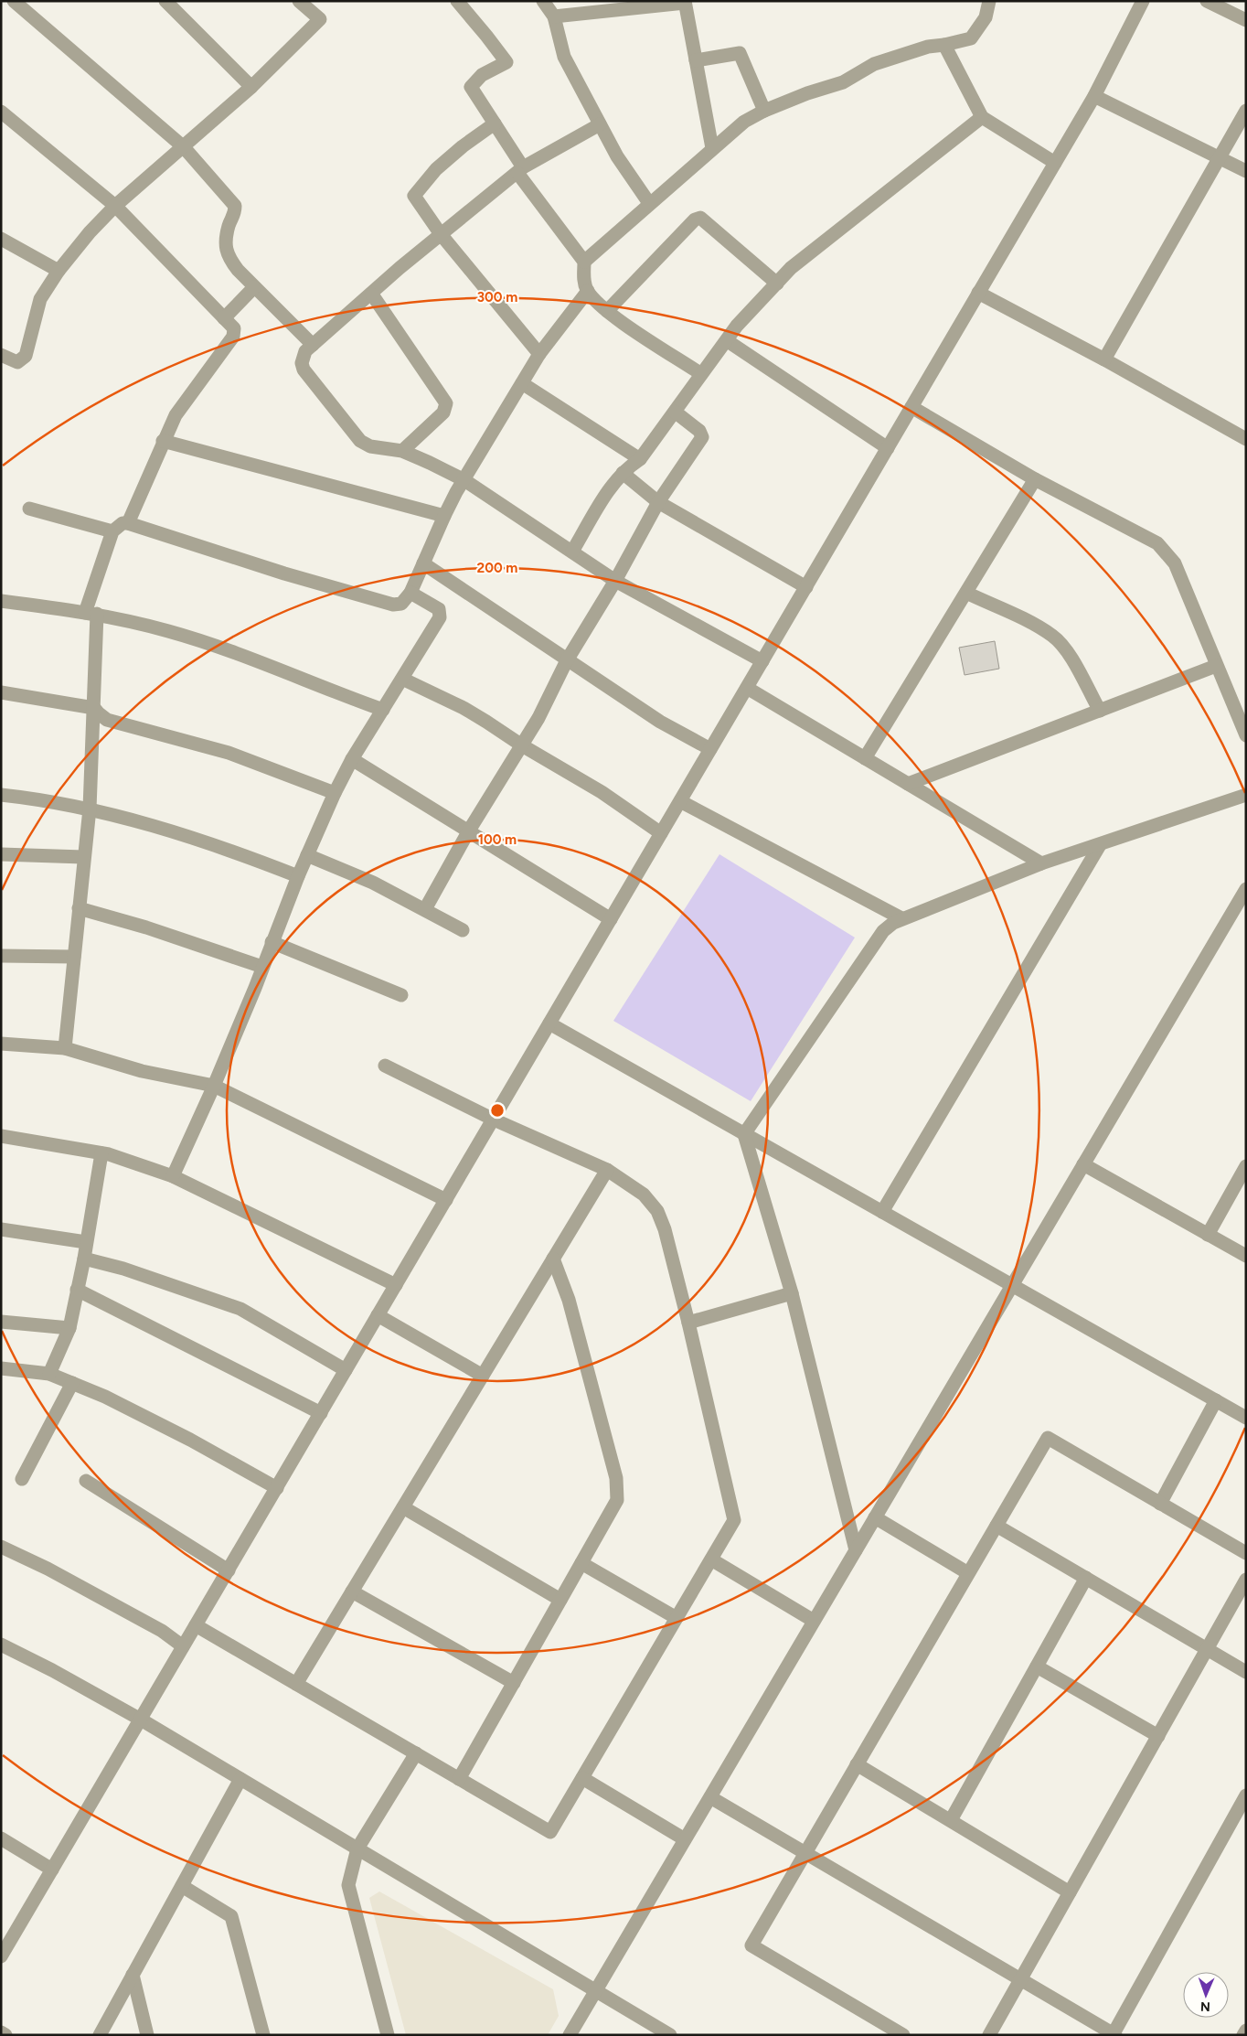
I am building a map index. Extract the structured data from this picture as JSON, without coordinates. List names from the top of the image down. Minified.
{"north":"bottom","rings":["300 m","200 m","100 m"]}
